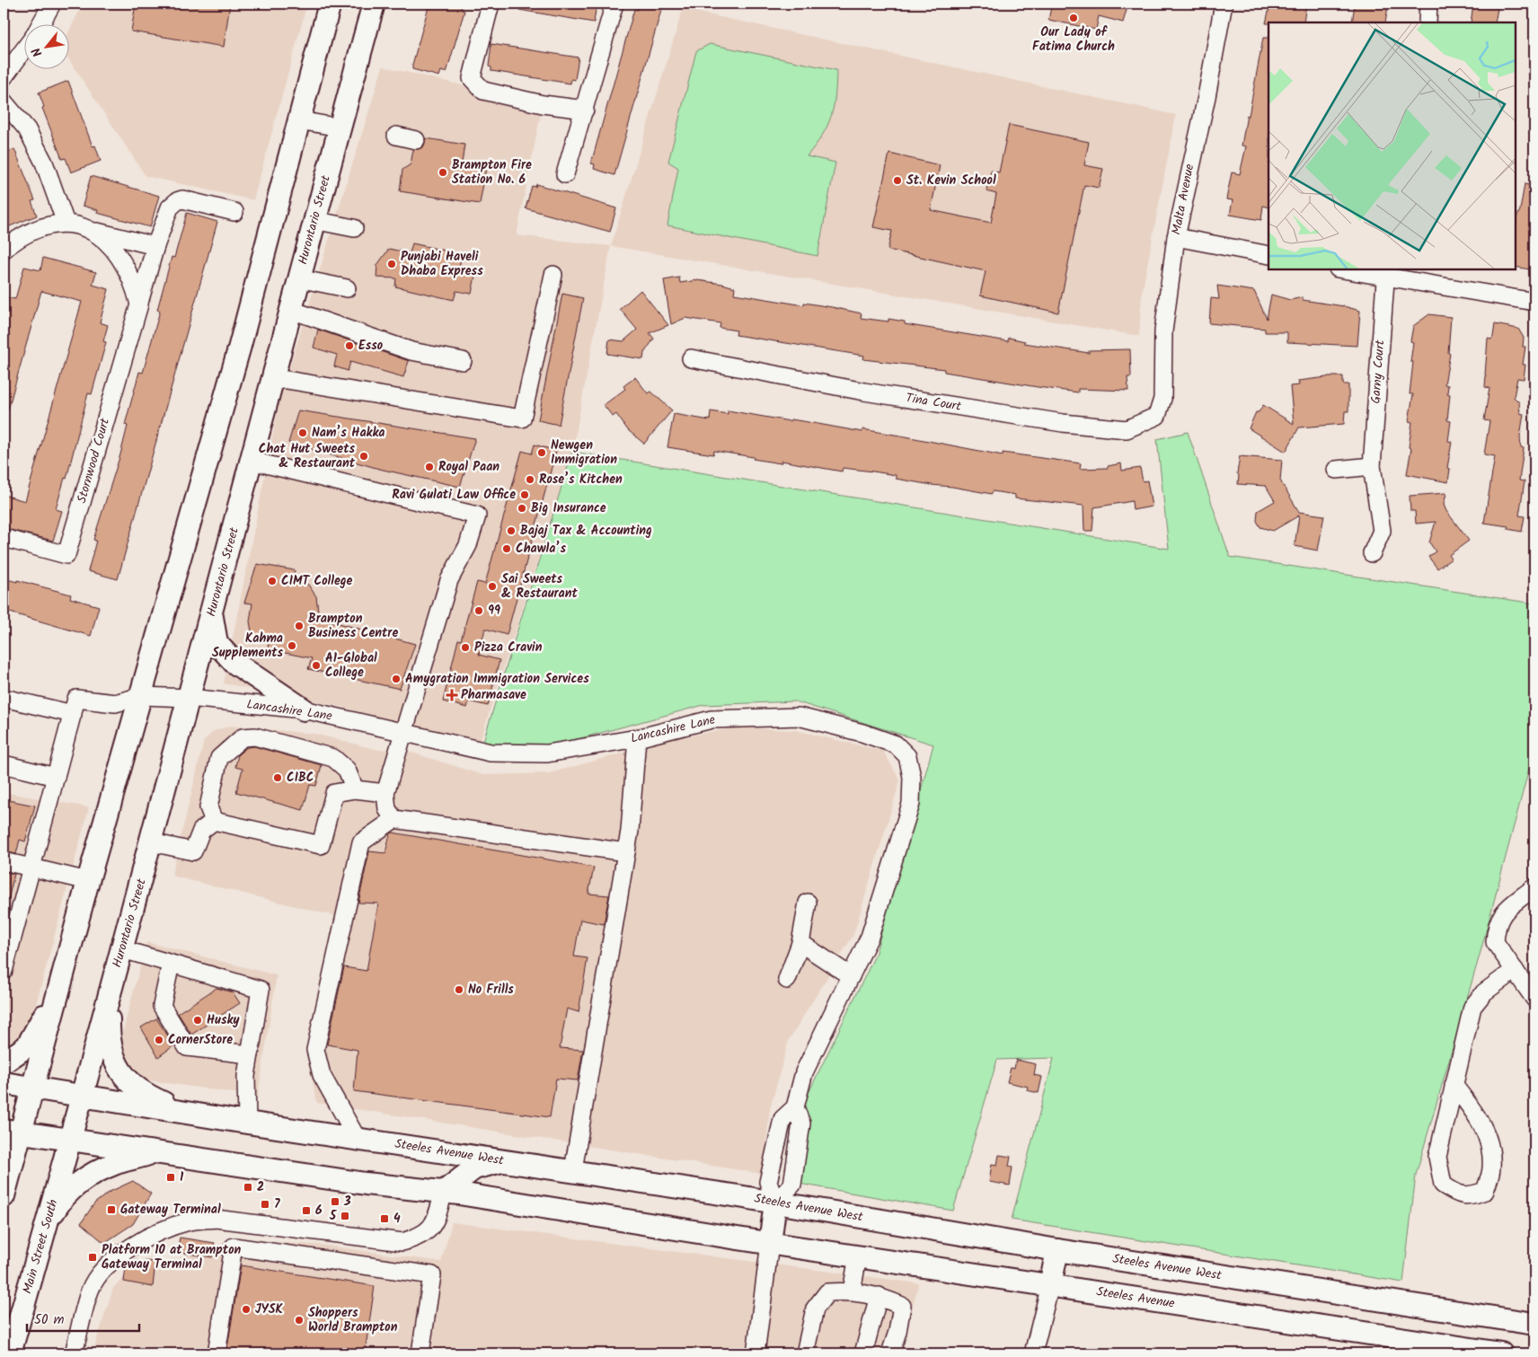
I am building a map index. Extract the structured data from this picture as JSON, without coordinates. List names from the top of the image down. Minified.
{"streets":{"main road":["Hurontario Street","Steeles Avenue West","Main Street South","Steeles Avenue"],"street":["Malta Avenue","Garny Court","Tina Court","Stornwood Court","Lancashire Lane"]},"crossings":[["Malta Avenue","Tina Court"],["Hurontario Street","Lancashire Lane"],["Hurontario Street","Steeles Avenue West"],["Hurontario Street","Main Street South"],["Lancashire Lane","Steeles Avenue West"]],"places":{"other":["Our Lady of Fatima Church","Brampton Fire Station No. 6","St. Kevin School","Punjabi Haveli Dhaba Express","Esso","Nam’s Hakka","Newgen Immigration","Chat Hut Sweets & Restaurant","Royal Paan","Rose’s Kitchen","Ravi Gulati Law Office","Big Insurance","Bajaj Tax & Accounting","Chawla’s","CIMT College","Sai Sweets & Restaurant","99","Brampton Business Centre","Kahma Supplements","Pizza Cravin","A1-Global College","Amygration Immigration Services","CIBC","No Frills","Husky","CornerStore","JYSK","Shoppers World Brampton"],"health":["Pharmasave"],"transit":["1","2","3","7","Gateway Terminal","6","5","4","Platform 10 at Brampton Gateway Terminal"]},"scale_bar":"50 m","north":"bottom left"}
